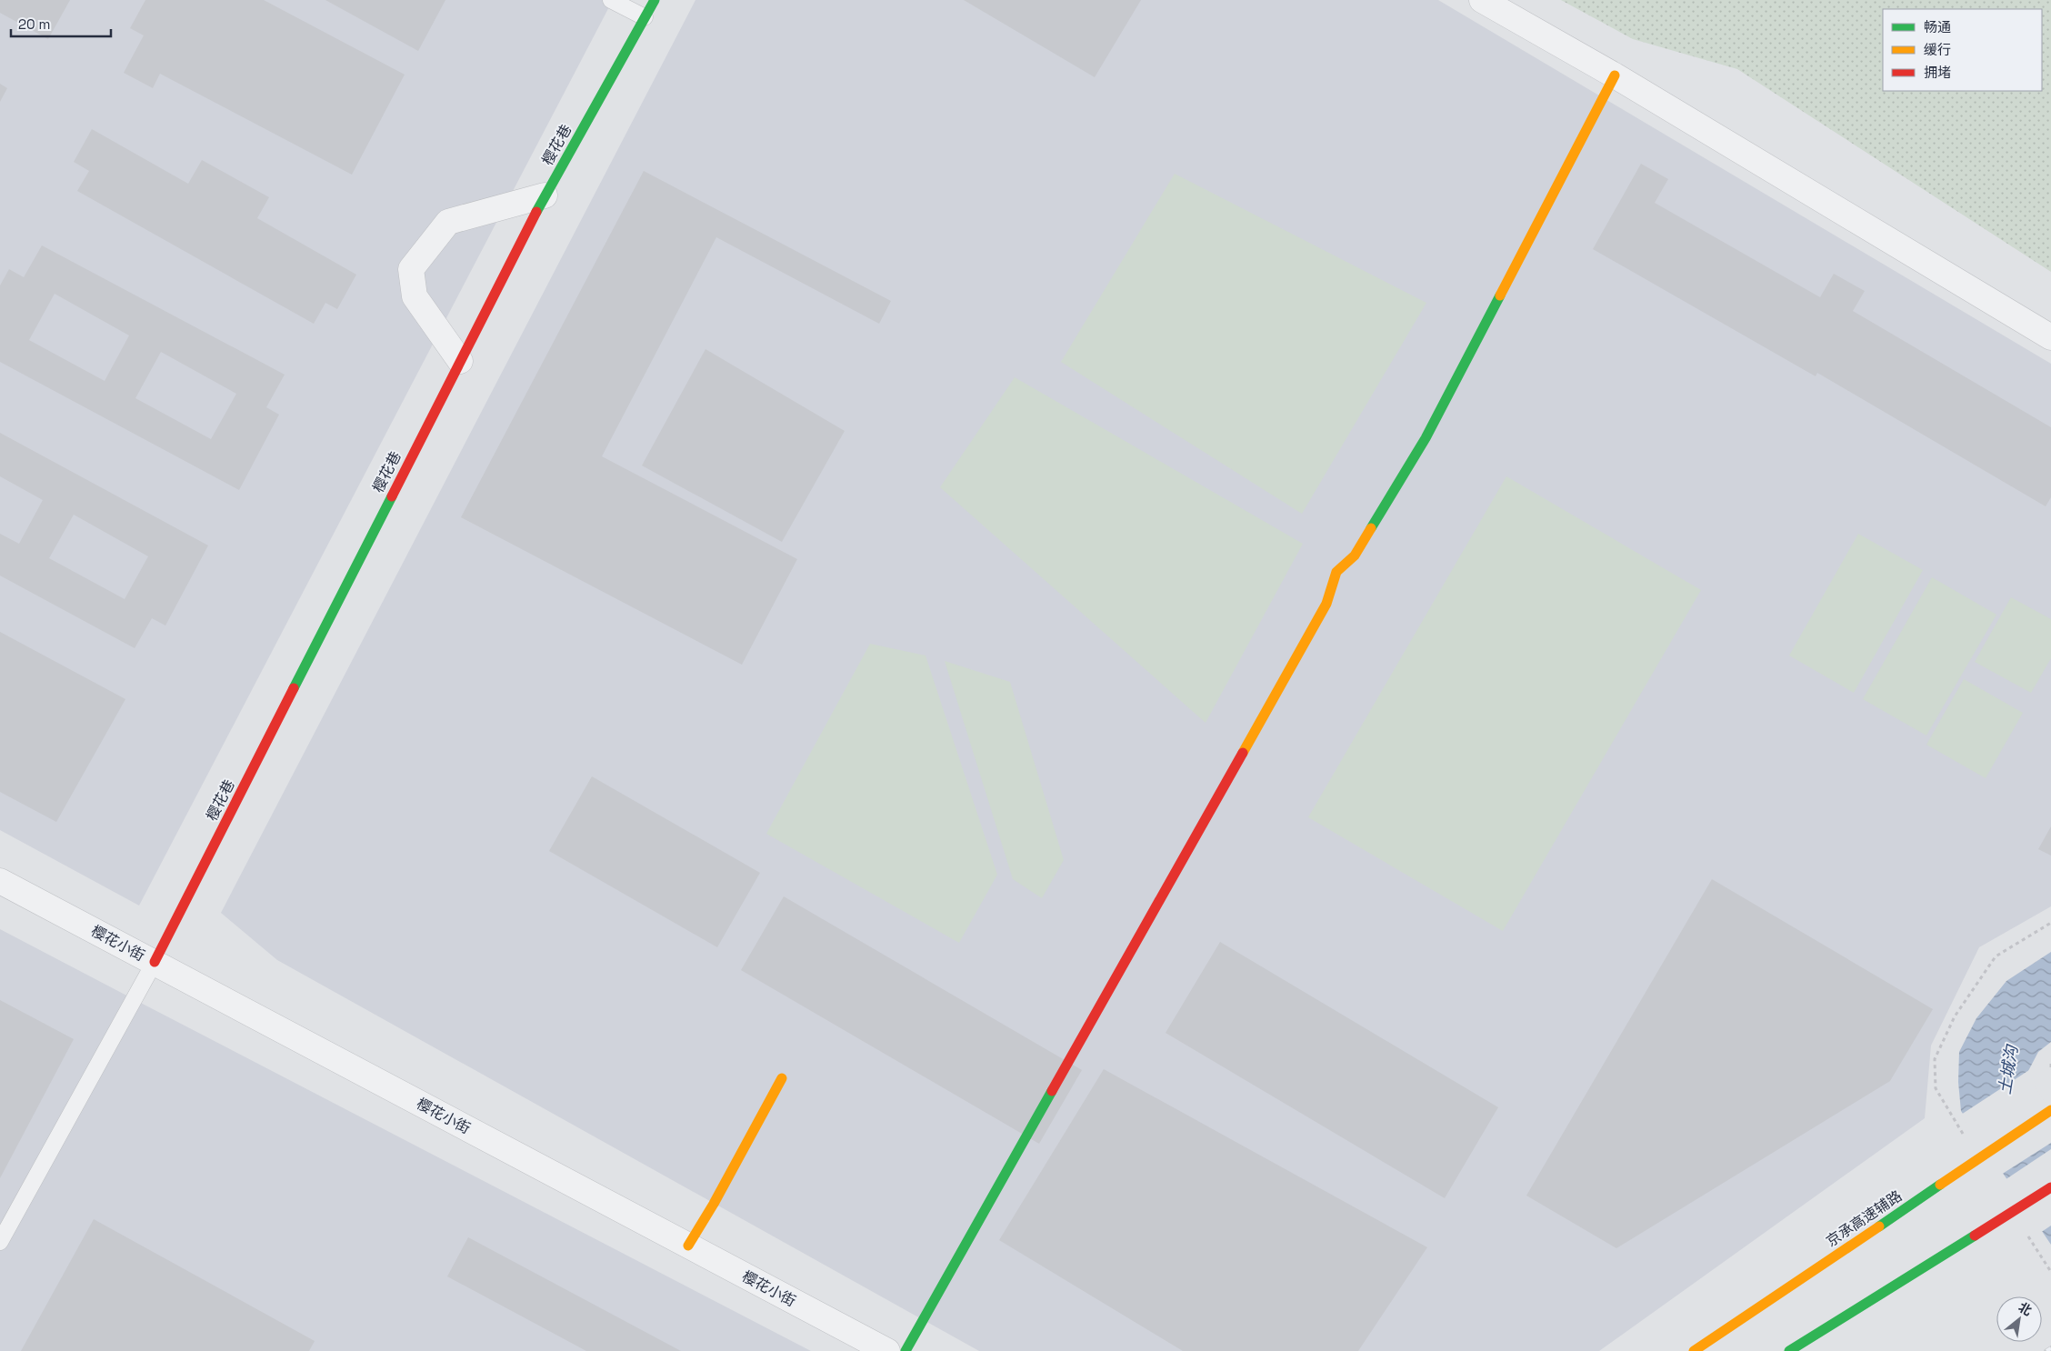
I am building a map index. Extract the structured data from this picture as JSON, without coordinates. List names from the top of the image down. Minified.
{"streets":{"main road":["樱花巷","京承高速辅路"],"street":["樱花小街"]},"crossings":[["樱花巷","樱花小街"]],"water":["土城沟"],"legend":["畅通","缓行","拥堵"],"scale_bar":"20 m","north":"top right"}
